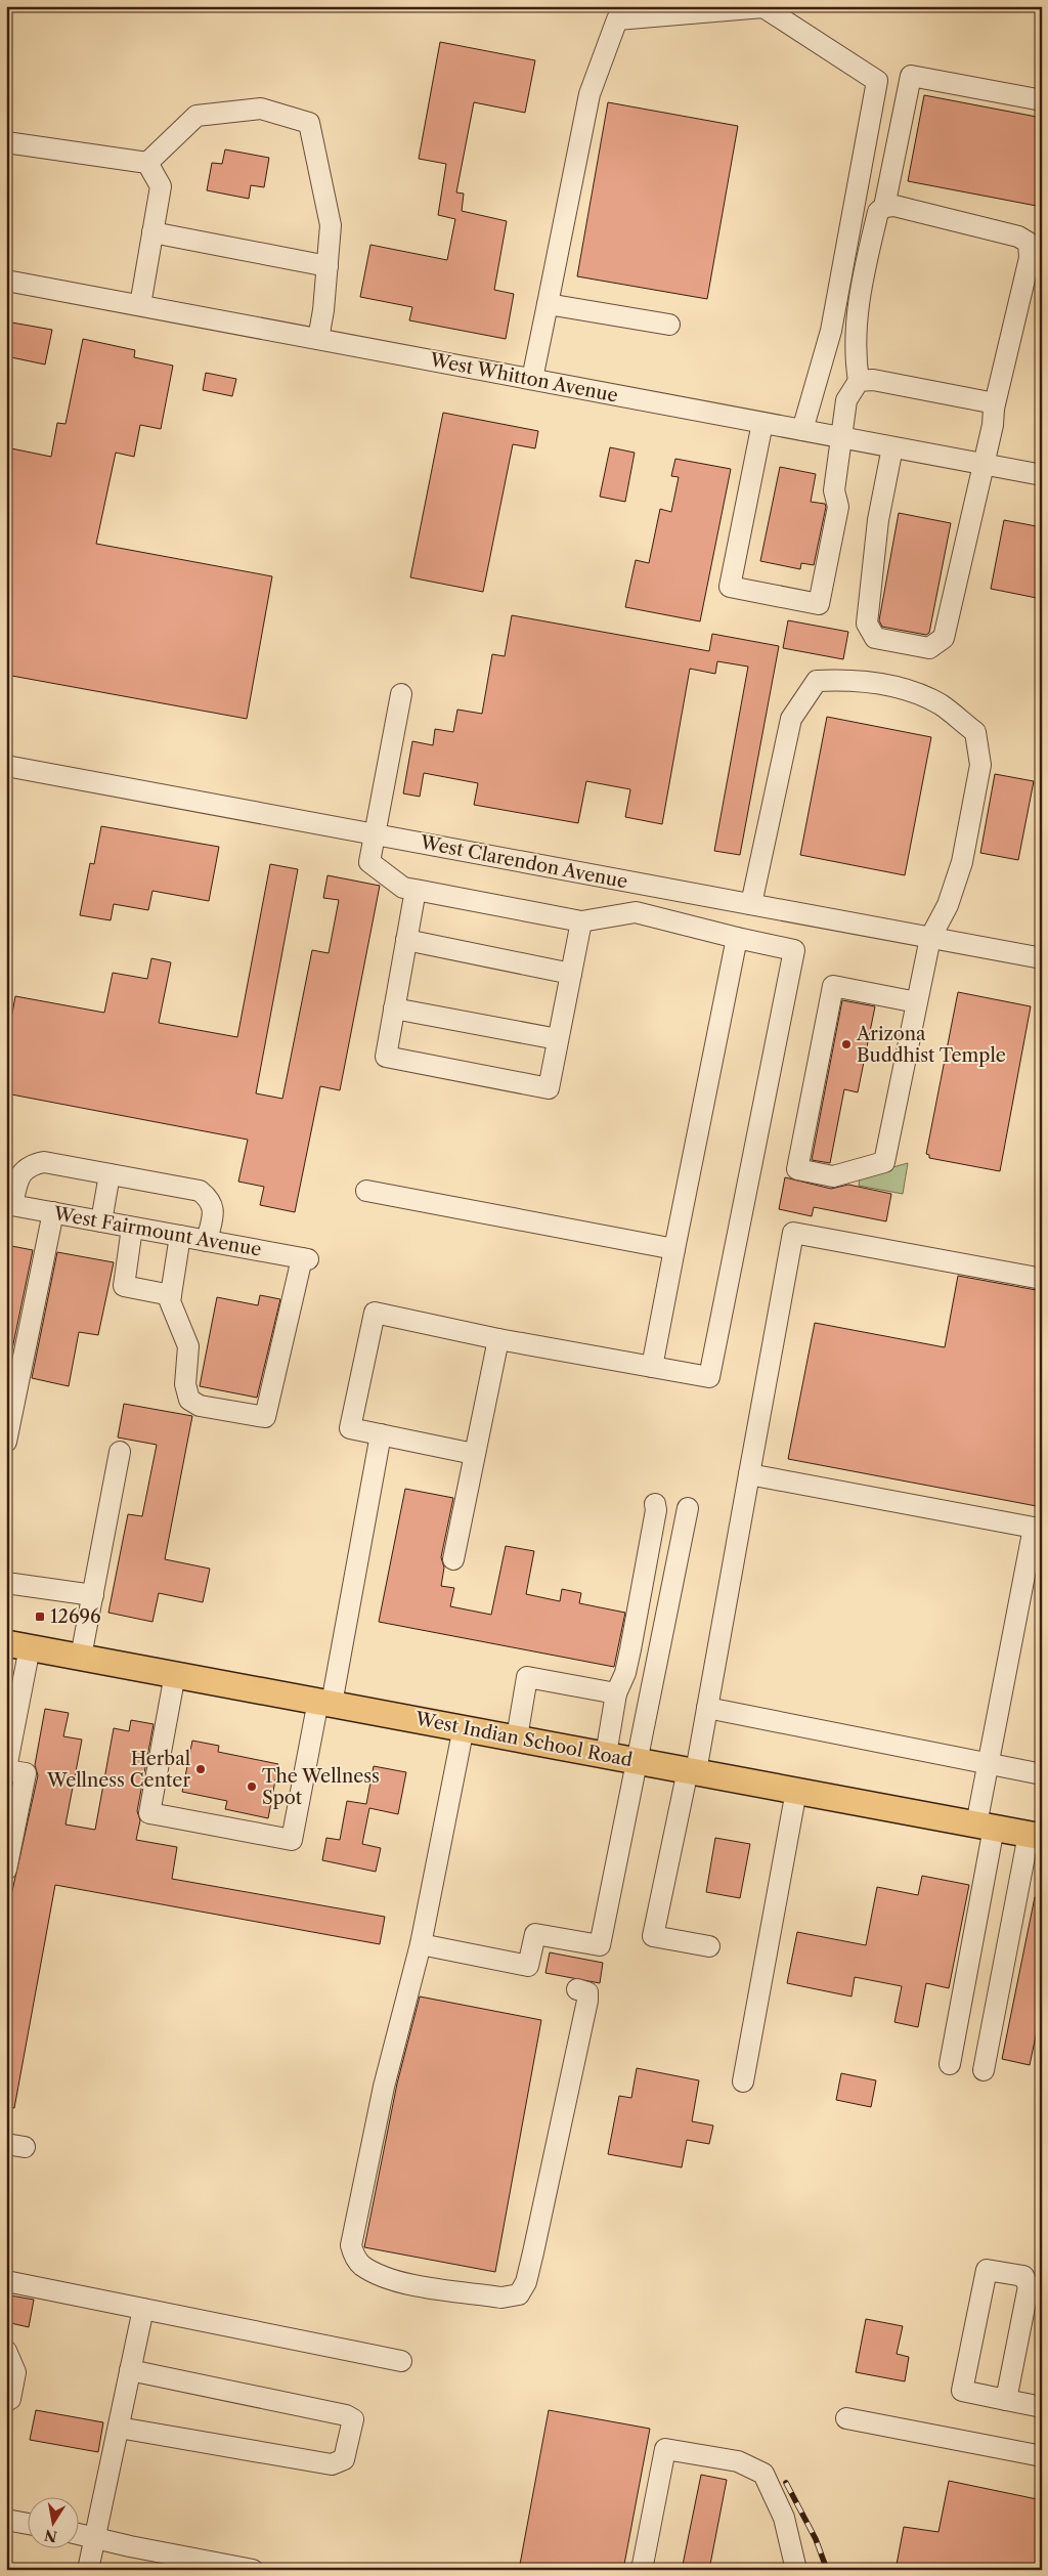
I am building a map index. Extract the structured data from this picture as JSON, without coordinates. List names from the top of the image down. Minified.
{"streets":{"main road":["West Indian School Road"],"street":["West Whitton Avenue","West Clarendon Avenue","West Fairmount Avenue"]},"places":{"other":["Arizona Buddhist Temple","Herbal Wellness Center","The Wellness Spot"],"transit":["12696"]},"north":"bottom"}
